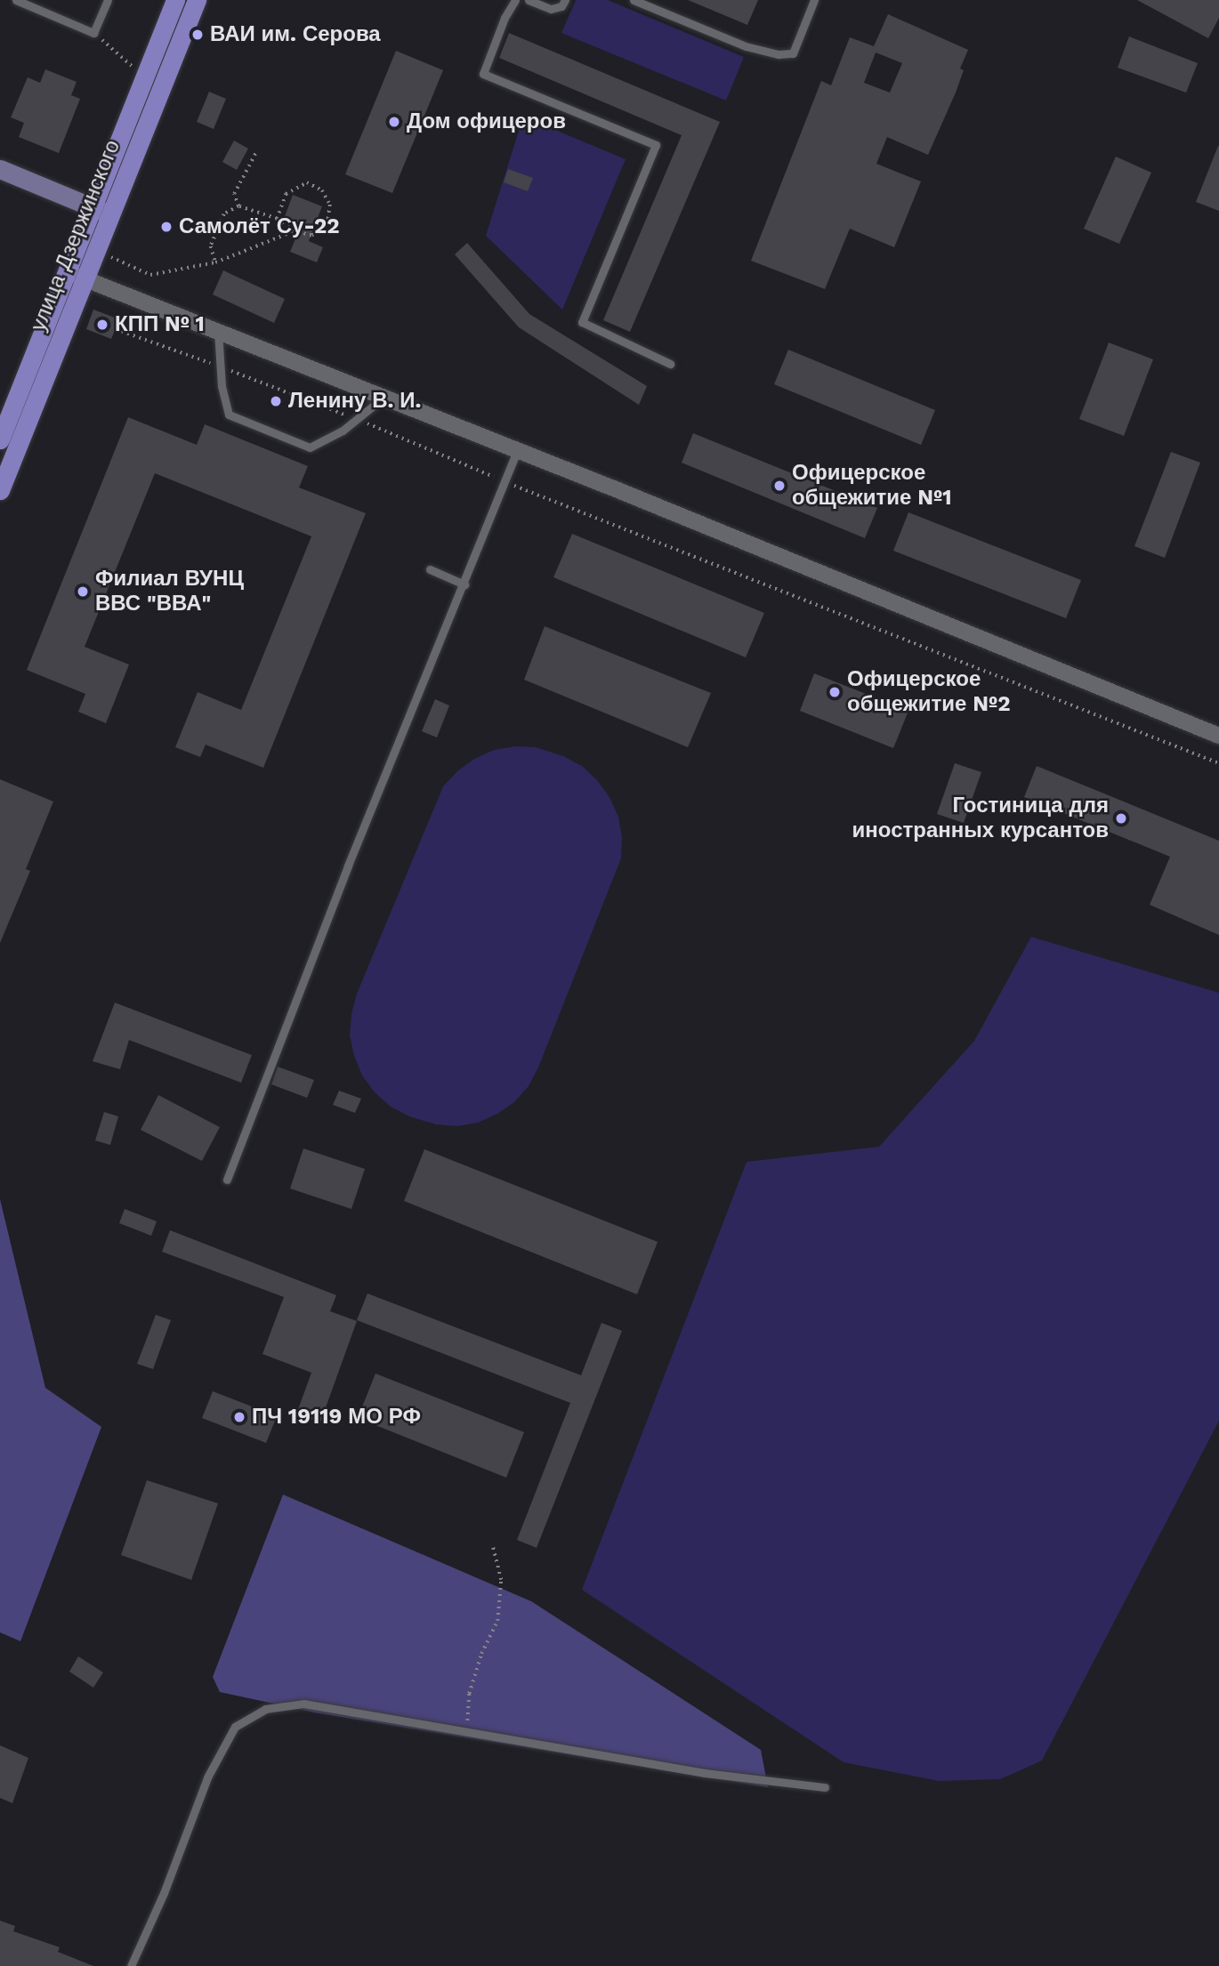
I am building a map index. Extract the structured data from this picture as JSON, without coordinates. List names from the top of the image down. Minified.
{"streets":{"main road":["улица Дзержинского"]},"places":["ВАИ им. Серова","Дом офицеров","Самолёт Су-22","КПП № 1","Ленину В. И.","Офицерское общежитие №1","Филиал ВУНЦ ВВС \"ВВА\"","Офицерское общежитие №2","Гостиница для иностранных курсантов","ПЧ 19119 МО РФ"]}
